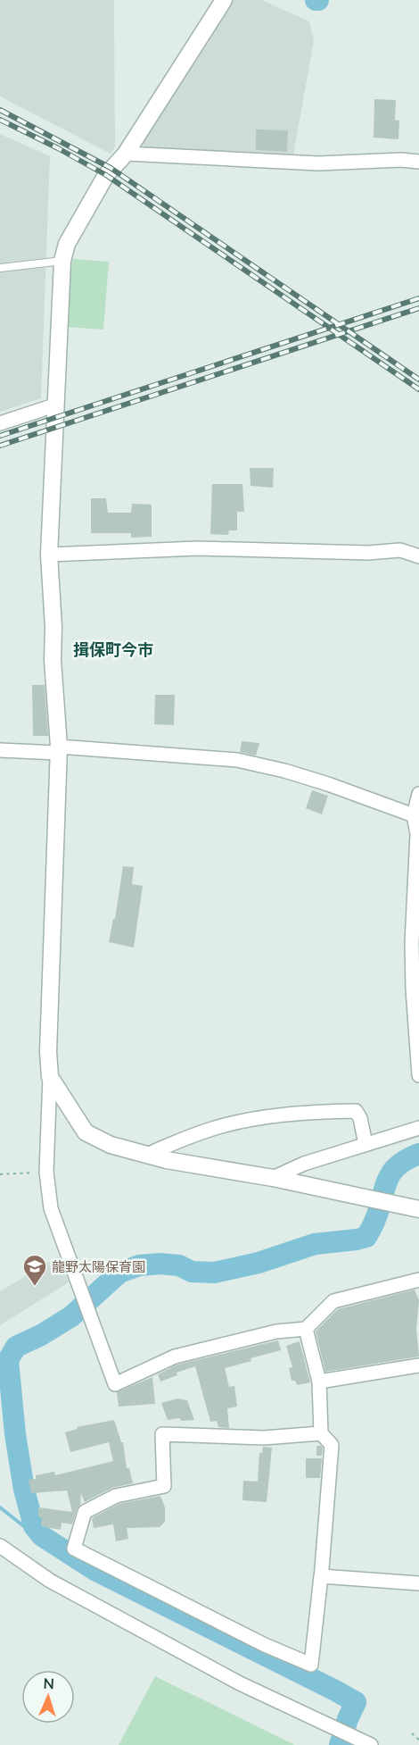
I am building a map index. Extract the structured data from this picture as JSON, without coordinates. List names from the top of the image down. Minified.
{"districts":["揖保町今市"],"places":{"school or university":["龍野太陽保育園"]},"north":"top"}
